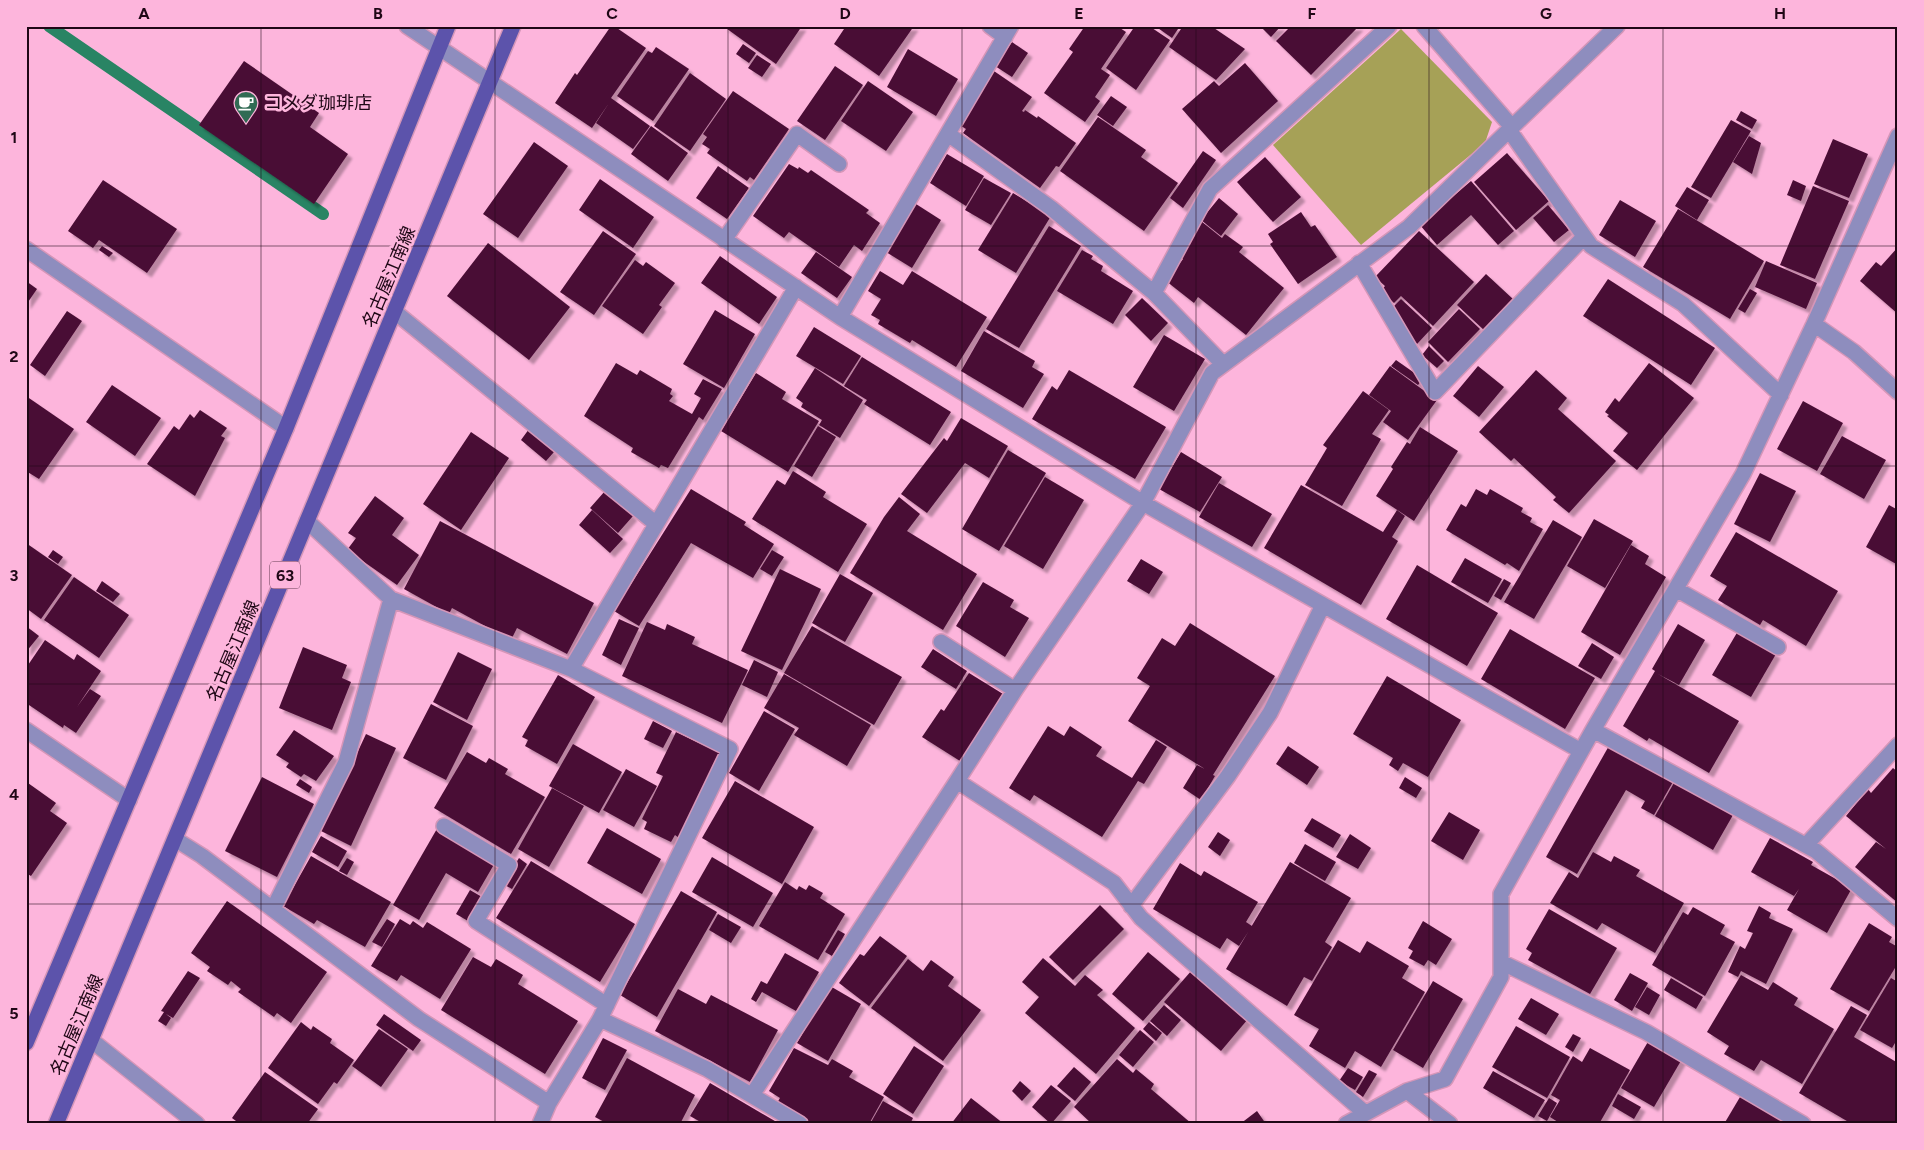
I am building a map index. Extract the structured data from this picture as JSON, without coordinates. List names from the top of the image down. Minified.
{"streets":{"main road":["名古屋江南線","63"]},"places":{"cafe":["コメダ珈琲店"]},"grid":{"columns":["A","B","C","D","E","F","G","H"],"rows":["1","2","3","4","5"]}}
